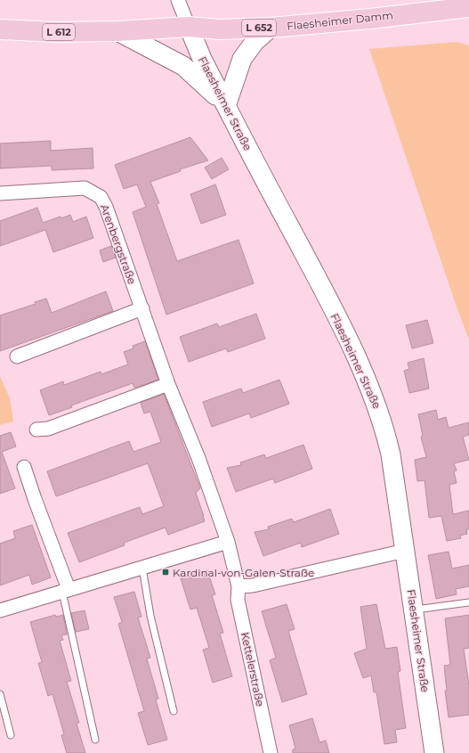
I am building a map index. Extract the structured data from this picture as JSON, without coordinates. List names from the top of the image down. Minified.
{"streets":{"main road":["Flaesheimer Damm","L 652","L 612","Flaesheimer Straße"],"street":["Arenbergstraße","Kettelerstraße"]},"crossings":[["Flaesheimer Damm","L 612"],["Flaesheimer Damm","Flaesheimer Straße"],["L 612","Flaesheimer Straße"]],"places":{"transit":["Kardinal-von-Galen-Straße"]}}
